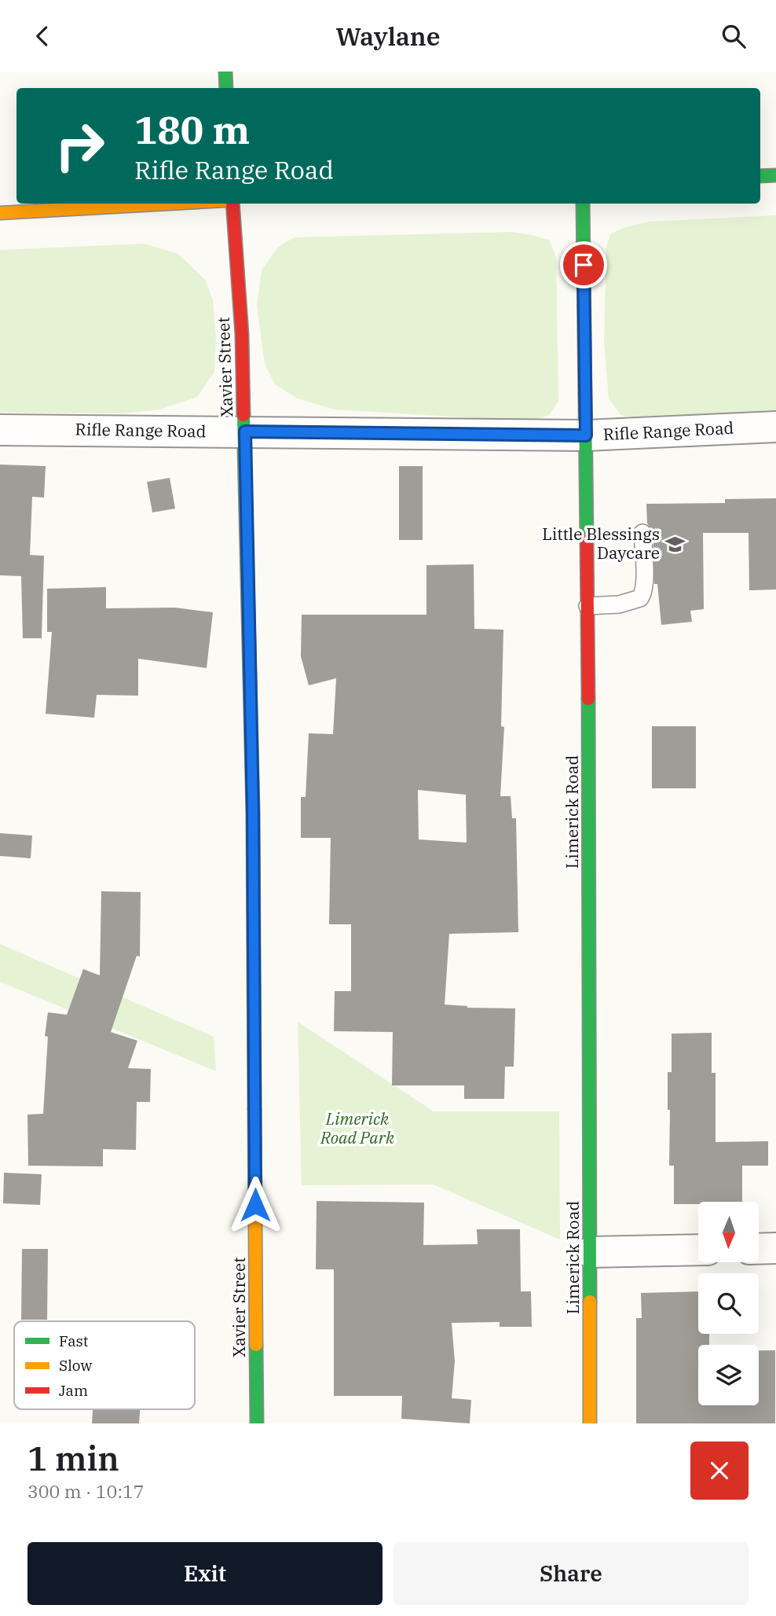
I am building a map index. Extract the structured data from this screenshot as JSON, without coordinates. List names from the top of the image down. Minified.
{"streets":{"main road":["Xavier Street","Limerick Road"],"street":["Rifle Range Road"]},"crossings":[["Xavier Street","Rifle Range Road"],["Rifle Range Road","Limerick Road"]],"parks":["Limerick Road Park"],"places":{"school or university":["Little Blessings Daycare"]},"legend":["Fast","Slow","Jam"],"north":"bottom","page":{"header":"Waylane","turn":["180 m","Rifle Range Road"],"heading":["1 min","300 m · 10:17"],"buttons":["Exit","Share"]}}
